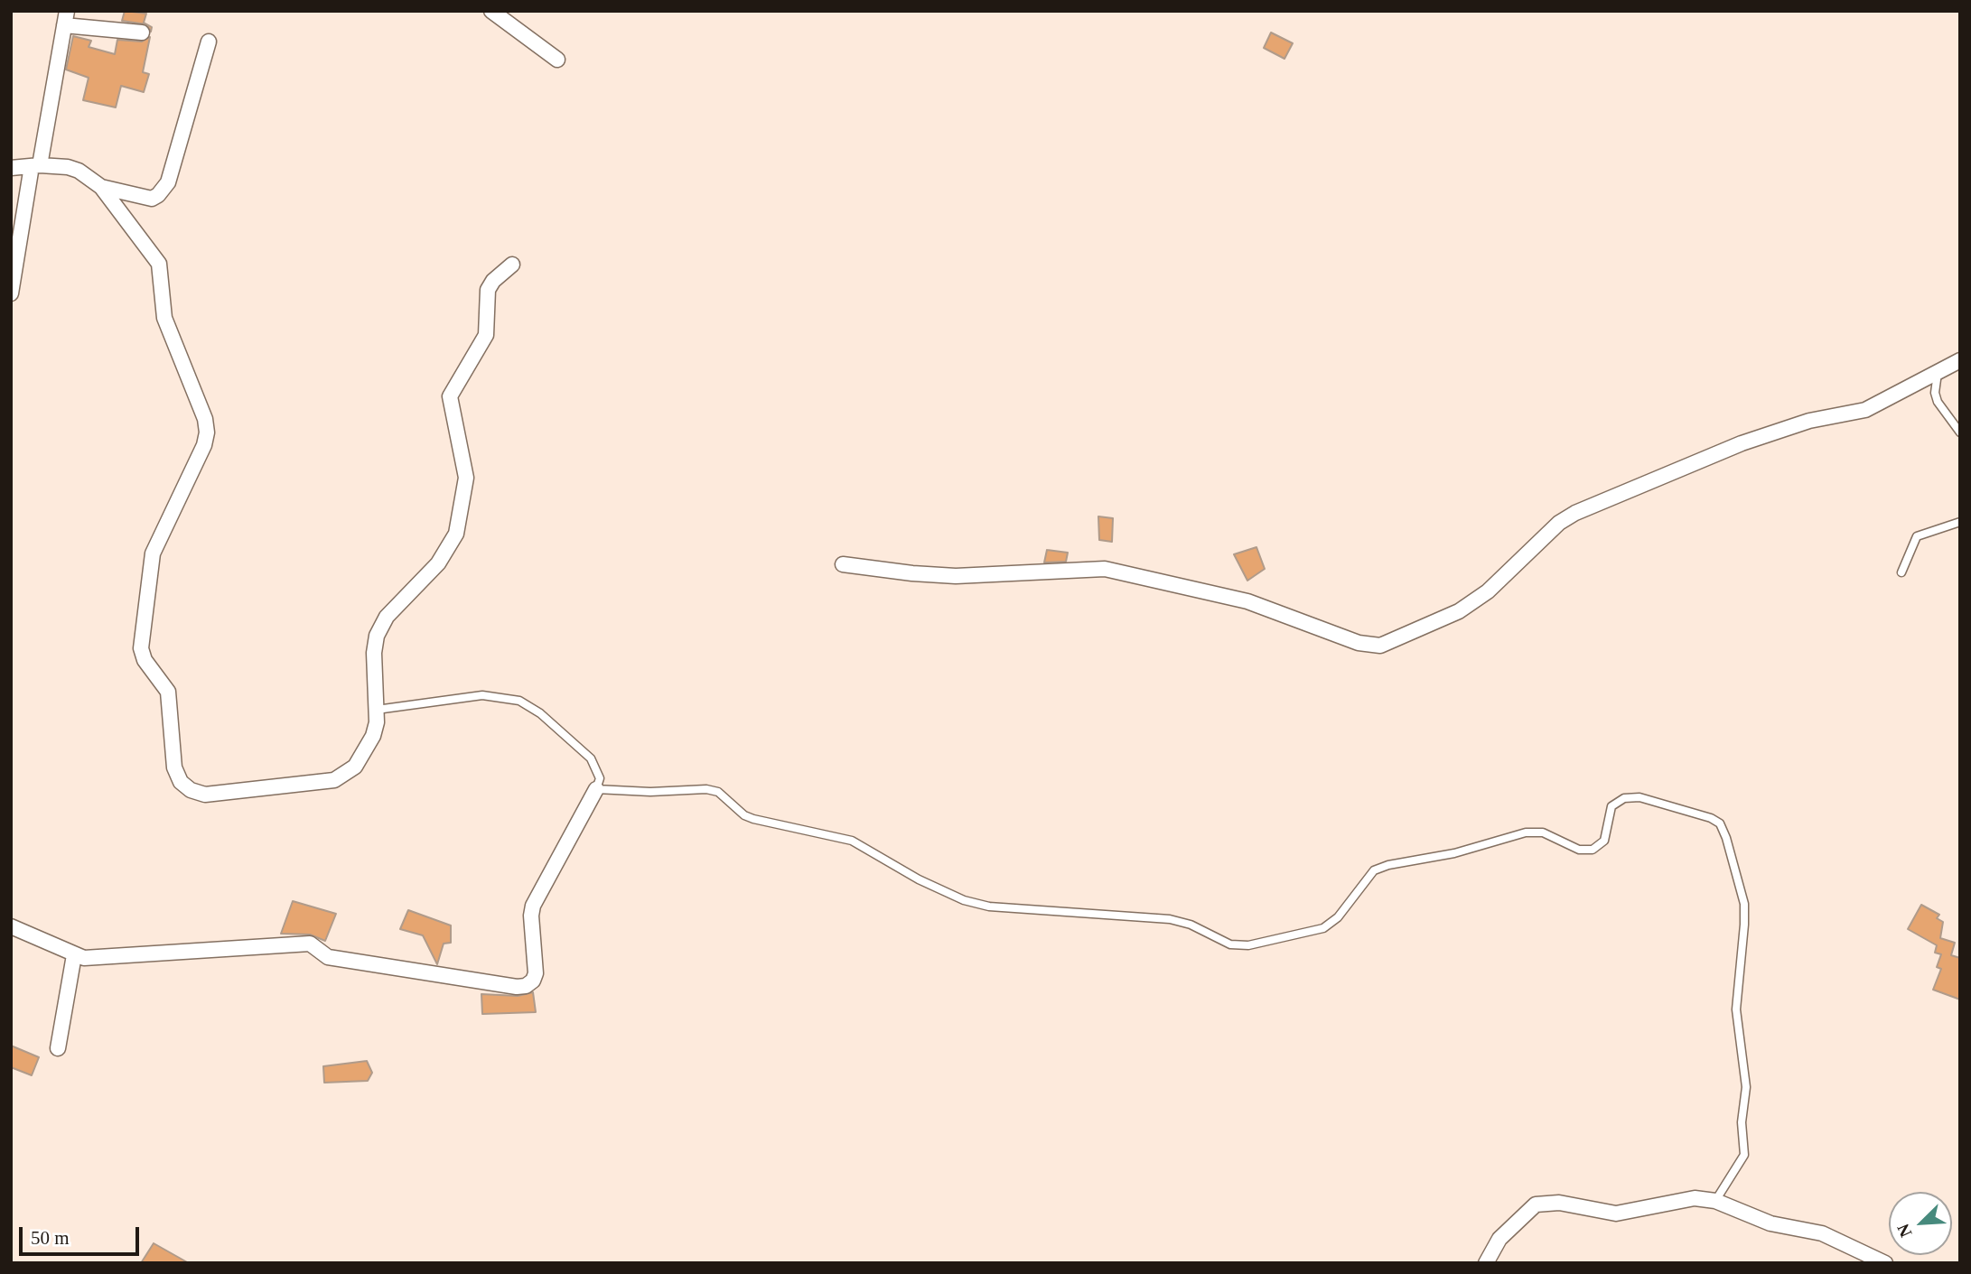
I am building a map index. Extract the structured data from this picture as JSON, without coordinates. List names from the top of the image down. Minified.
{"scale_bar":"50 m","north":"bottom left"}
